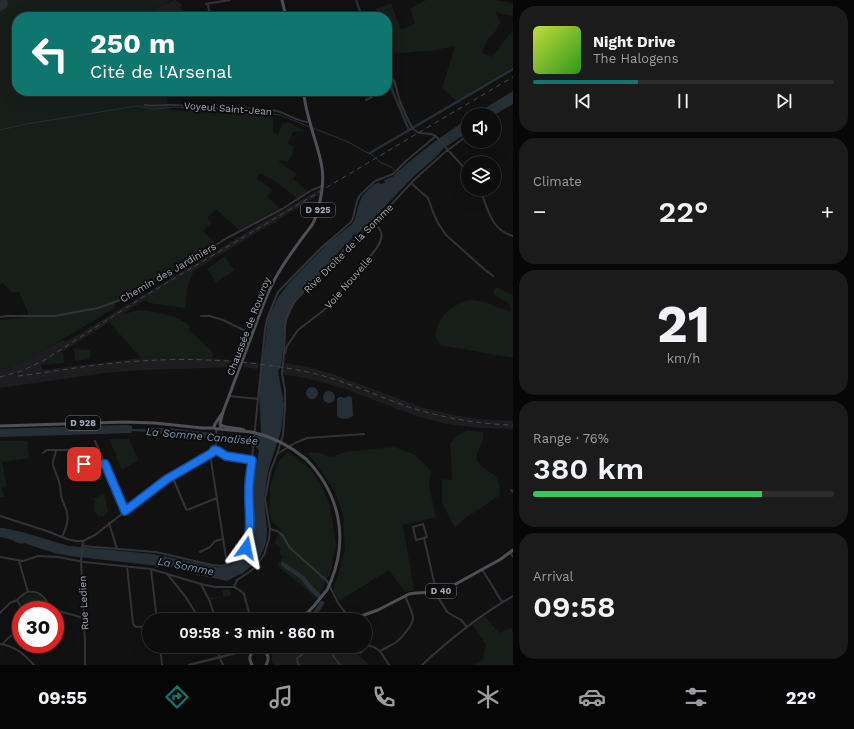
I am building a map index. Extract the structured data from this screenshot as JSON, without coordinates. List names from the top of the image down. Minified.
{"streets":{"main road":["D 925","Chaussée de Rouvroy","D 928","D 40"],"street":["Voyeul Saint-Jean","Rive Droite de la Somme","Chemin des Jardiniers","Voie Nouvelle","Rue Ledien"]},"crossings":[["Voyeul Saint-Jean","Chaussée de Rouvroy"],["Rive Droite de la Somme","Voie Nouvelle"],["Chemin des Jardiniers","Chaussée de Rouvroy"],["Chaussée de Rouvroy","D 928"]],"water":["La Somme Canalisée","La Somme"],"page":{"turn":["250 m","Cité de l'Arsenal"],"song":["Night Drive","The Halogens"],"tile":["Climate",["21","km/h"],["Range · 76%","380 km"],["Arrival","09:58"]],"heat":["−","22°","+"],"limit":"30","trip":"09:58 · 3 min · 860 m","tabs":["09:55","22°"]}}
